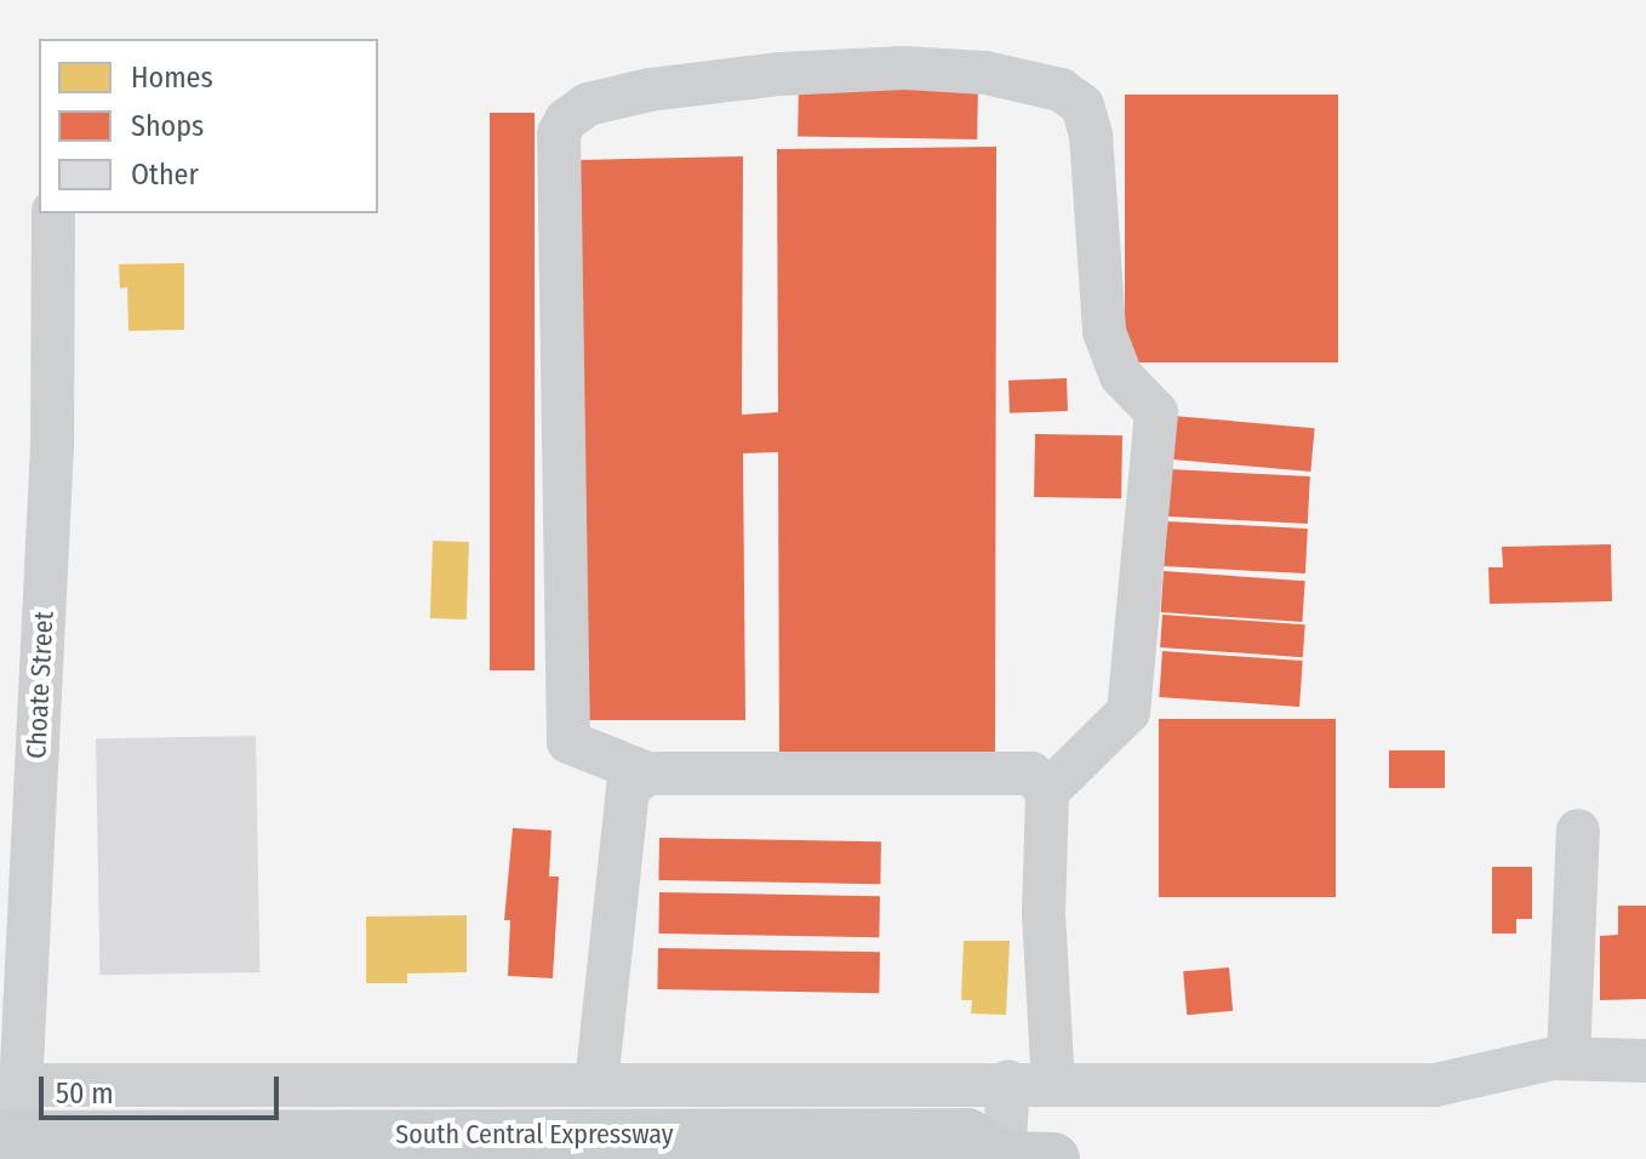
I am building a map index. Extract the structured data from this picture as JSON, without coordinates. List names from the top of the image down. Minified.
{"streets":{"main road":["South Central Expressway"],"street":["Choate Street"]},"crossings":[["Choate Street","South Central Expressway"]],"legend":["Homes","Shops","Other"],"scale_bar":"50 m"}
